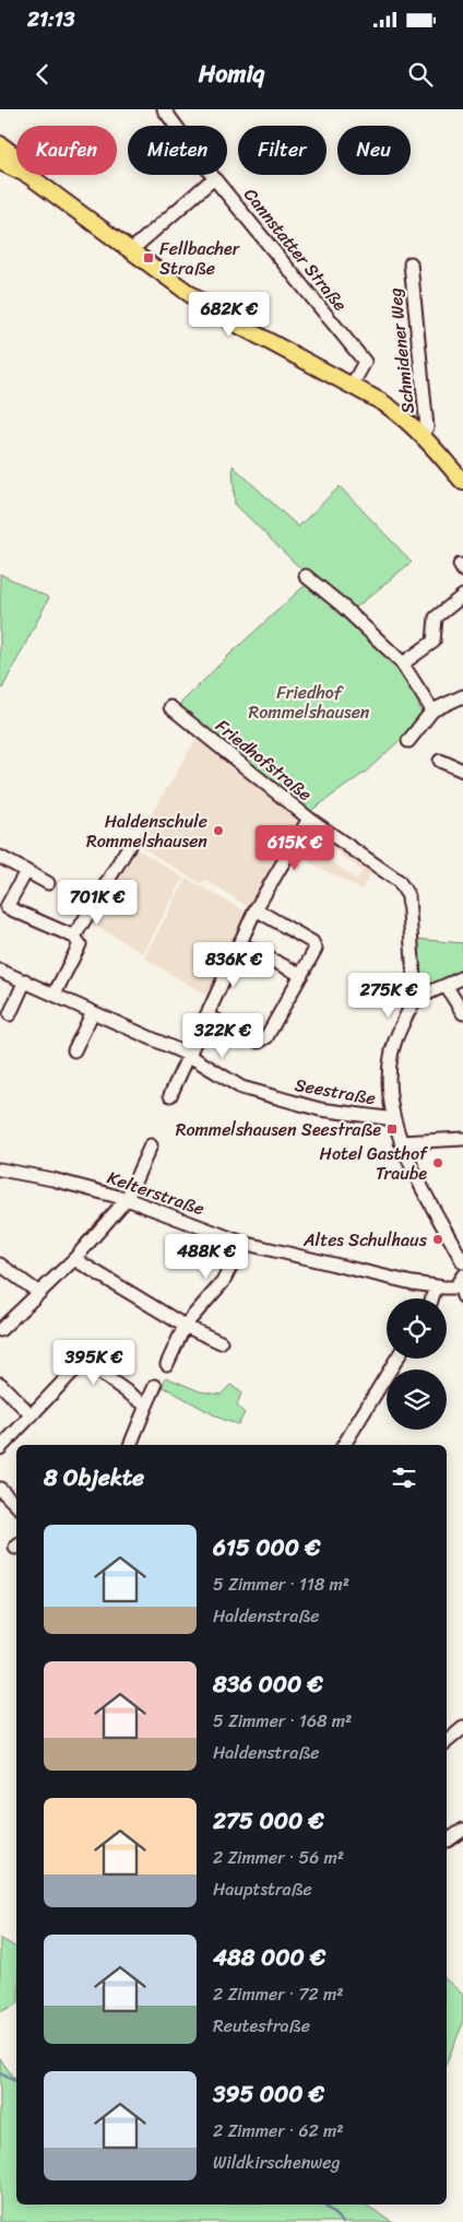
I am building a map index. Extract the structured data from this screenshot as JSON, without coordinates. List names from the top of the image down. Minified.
{"streets":{"street":["Cannstatter Straße","Schmidener Weg","Friedhofstraße","Seestraße","Kelterstraße"]},"parks":["Friedhof Rommelshausen"],"places":{"transit":["Fellbacher Straße","Rommelshausen Seestraße"],"other":["Haldenschule Rommelshausen","Hotel Gasthof Traube","Altes Schulhaus"]},"page":{"status":"21:13","header":"Homiq","chip":["Kaufen","Mieten","Filter","Neu"],"price":["682K €","615K €","701K €","836K €","275K €","322K €","488K €","395K €"],"heading":"8 Objekte","list":[{"name":"615 000 €","note":"5 Zimmer · 118 m² · Haldenstraße"},{"name":"836 000 €","note":"5 Zimmer · 168 m² · Haldenstraße"},{"name":"275 000 €","note":"2 Zimmer · 56 m² · Hauptstraße"},{"name":"488 000 €","note":"2 Zimmer · 72 m² · Reutestraße"},{"name":"395 000 €","note":"2 Zimmer · 62 m² · Wildkirschenweg"}]}}
